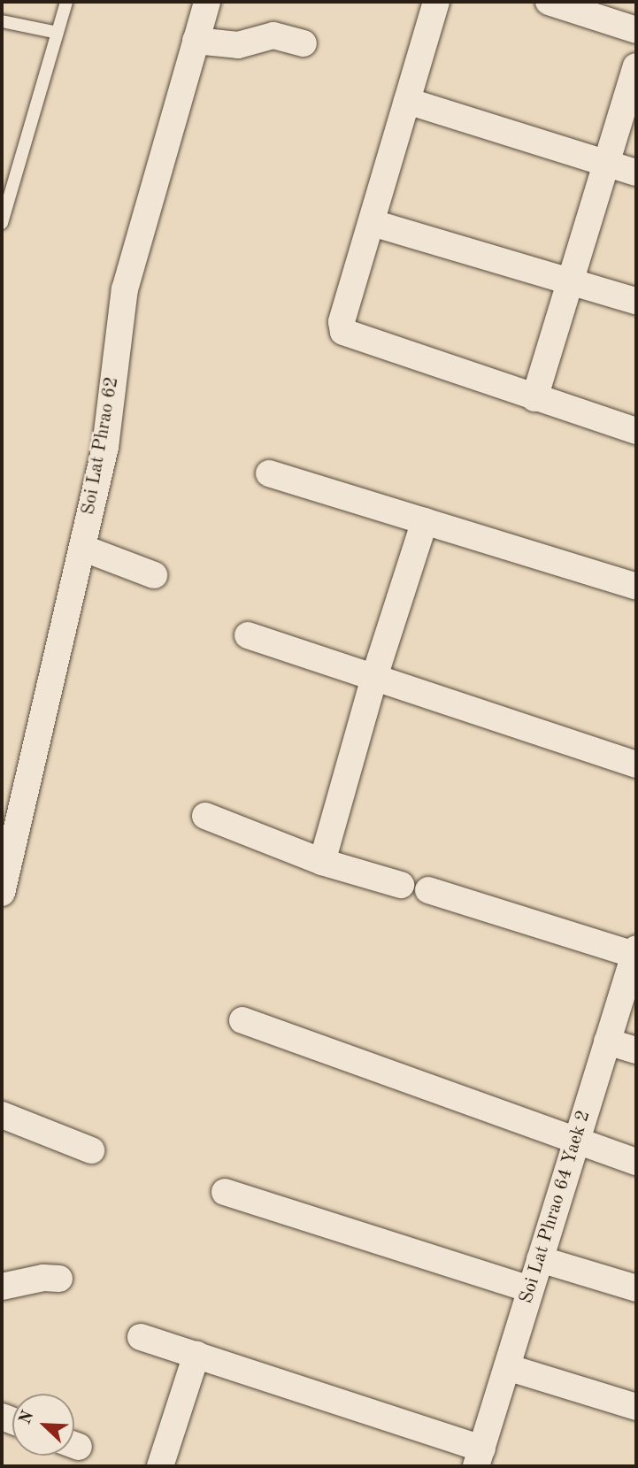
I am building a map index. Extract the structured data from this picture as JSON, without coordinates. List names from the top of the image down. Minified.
{"streets":{"street":["Soi Lat Phrao 62","Soi Lat Phrao 64 Yaek 2"]},"north":"top left"}
